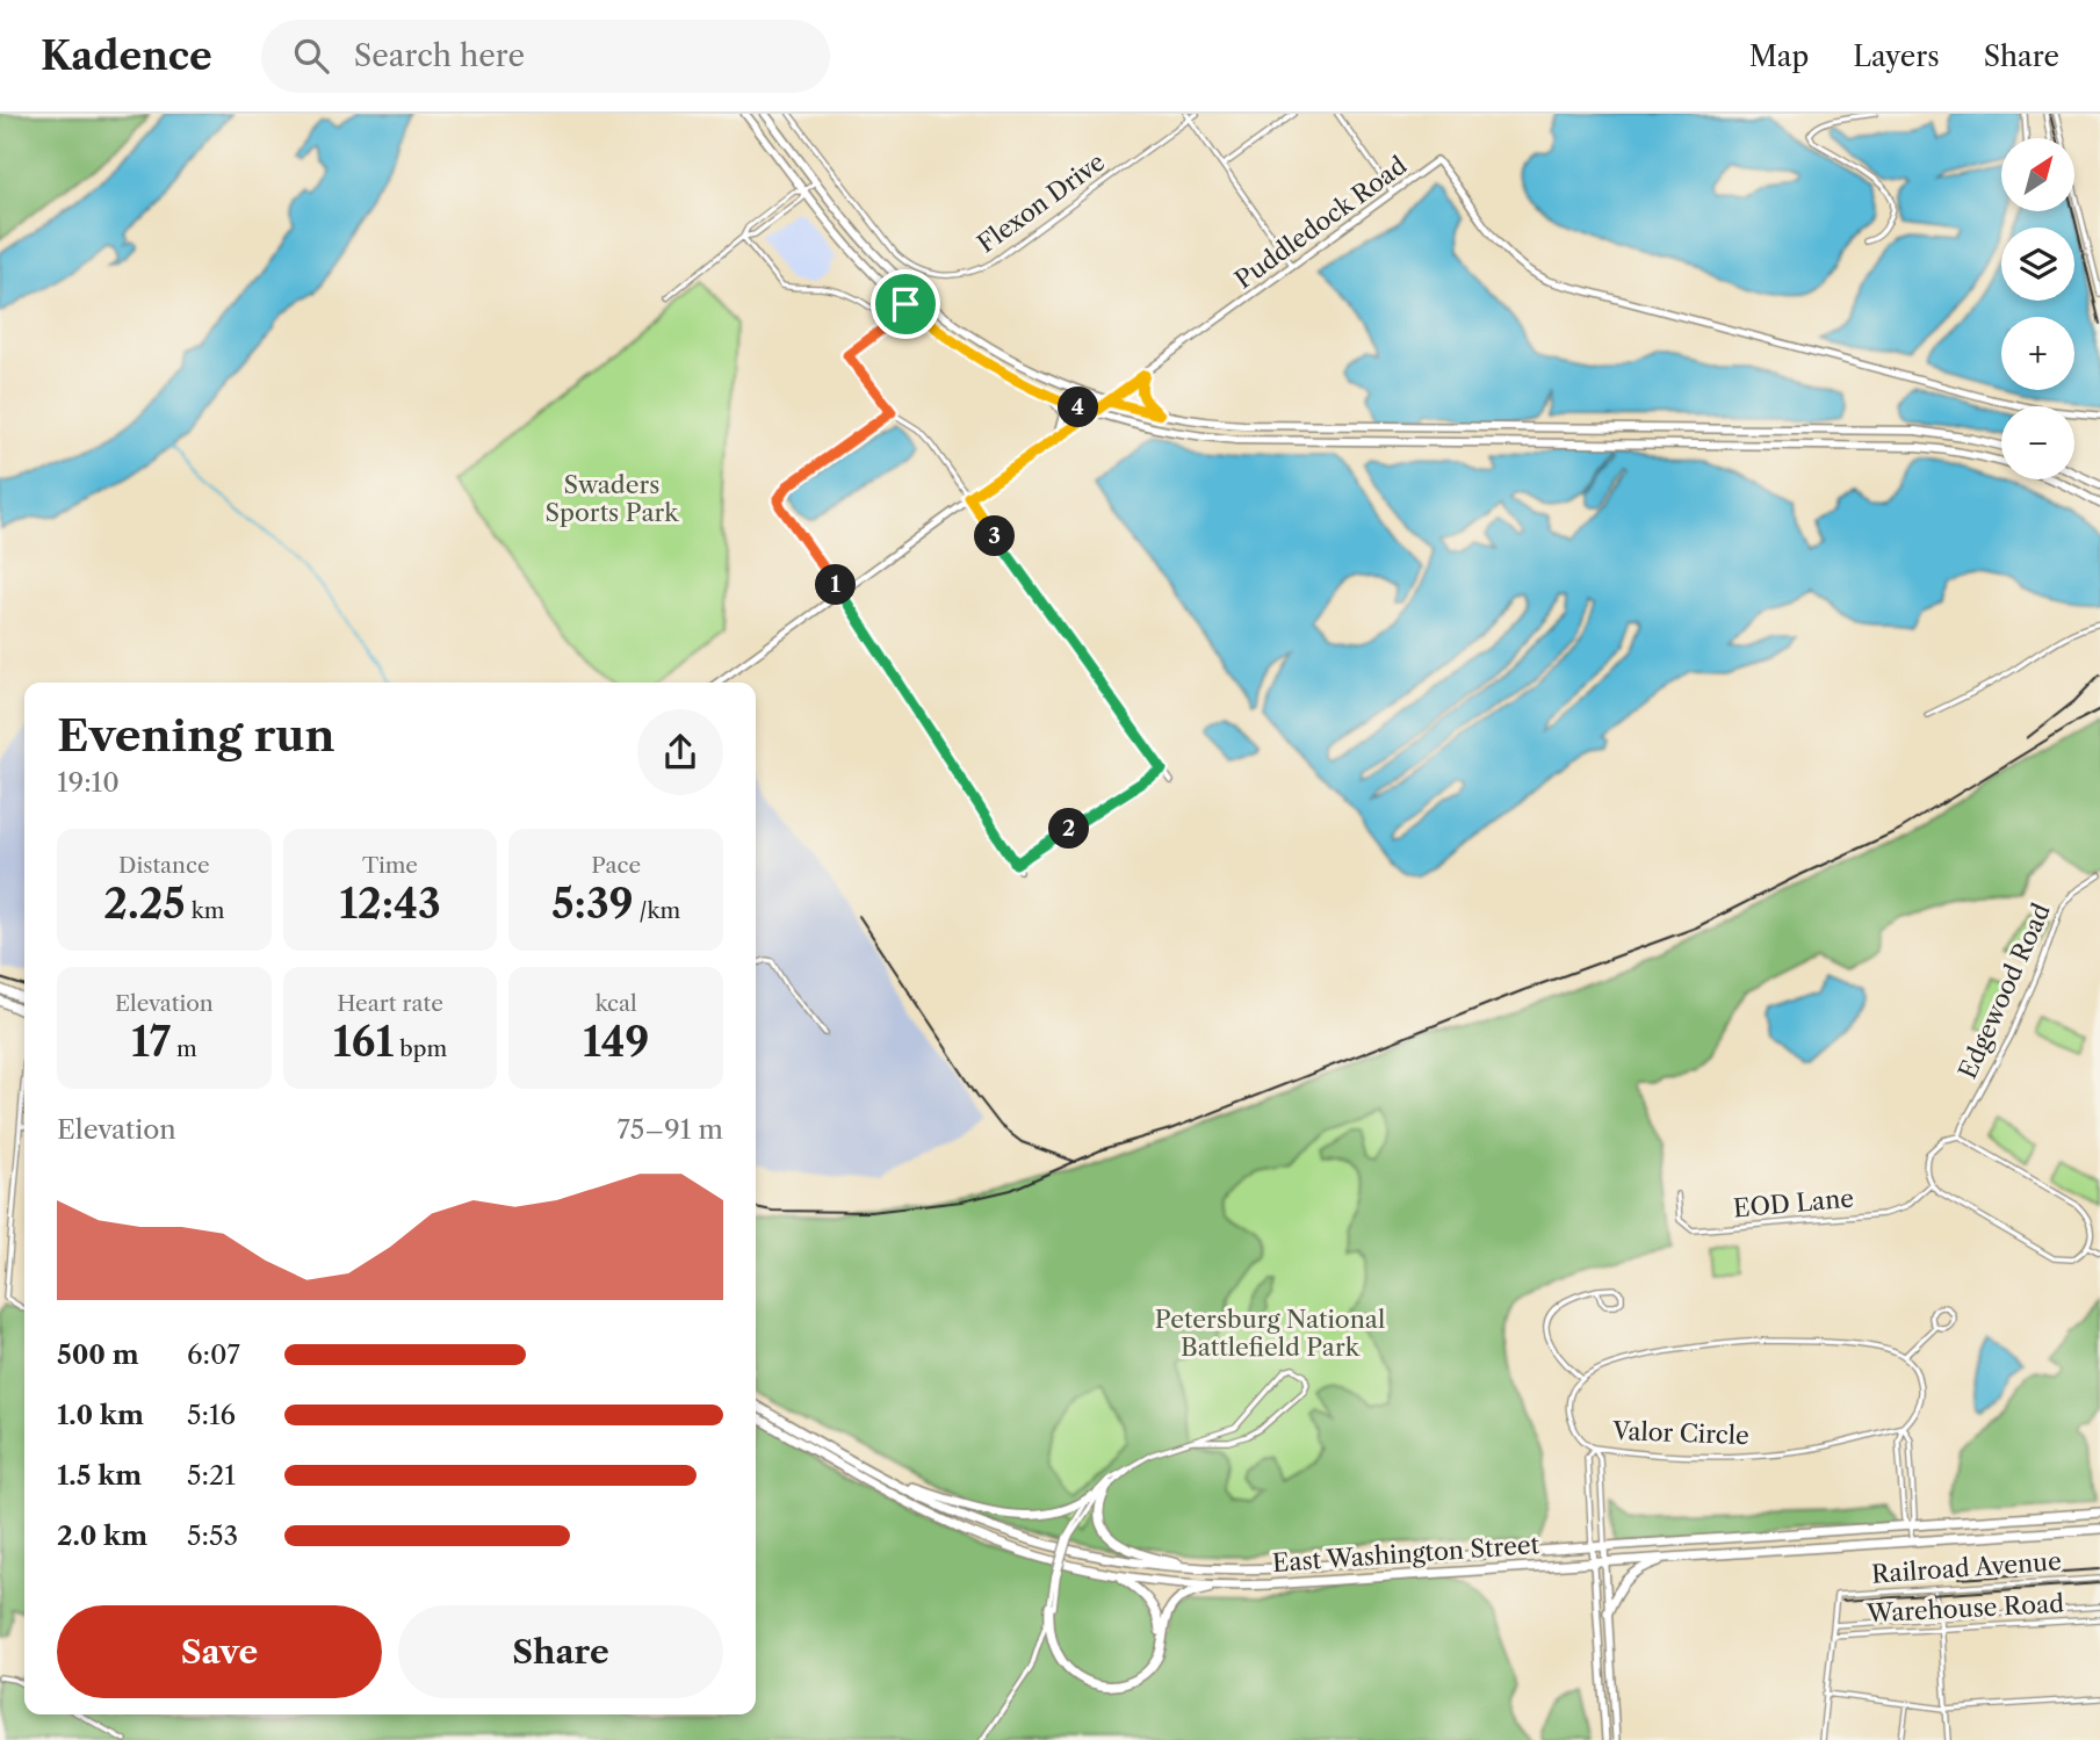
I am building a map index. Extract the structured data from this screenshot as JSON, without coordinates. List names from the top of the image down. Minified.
{"streets":{"highway":["East Washington Street"],"street":["Flexon Drive","Puddledock Road","Edgewood Road","EOD Lane","Valor Circle","Railroad Avenue","Warehouse Road"]},"crossings":[["Railroad Avenue","Warehouse Road"]],"parks":["Swaders Sports Park","Petersburg National Battlefield Park"],"north":"top right","page":{"header":"Kadence","search":"Search here","nav":["Map","Layers","Share"],"map_buttons":["+","−"],"pins":["4","3","1","2"],"heading":["Evening run","19:10"],"stats":[["Distance","2.25 km"],["Time","12:43"],["Pace","5:39 /km"],["Elevation","17 m"],["Heart rate","161 bpm"],["kcal","149"]],"chart":["Elevation","75–91 m"],"list":[{"name":"500 m","note":"6:07"},{"name":"1.0 km","note":"5:16"},{"name":"1.5 km","note":"5:21"},{"name":"2.0 km","note":"5:53"}],"buttons":["Save","Share"]}}
